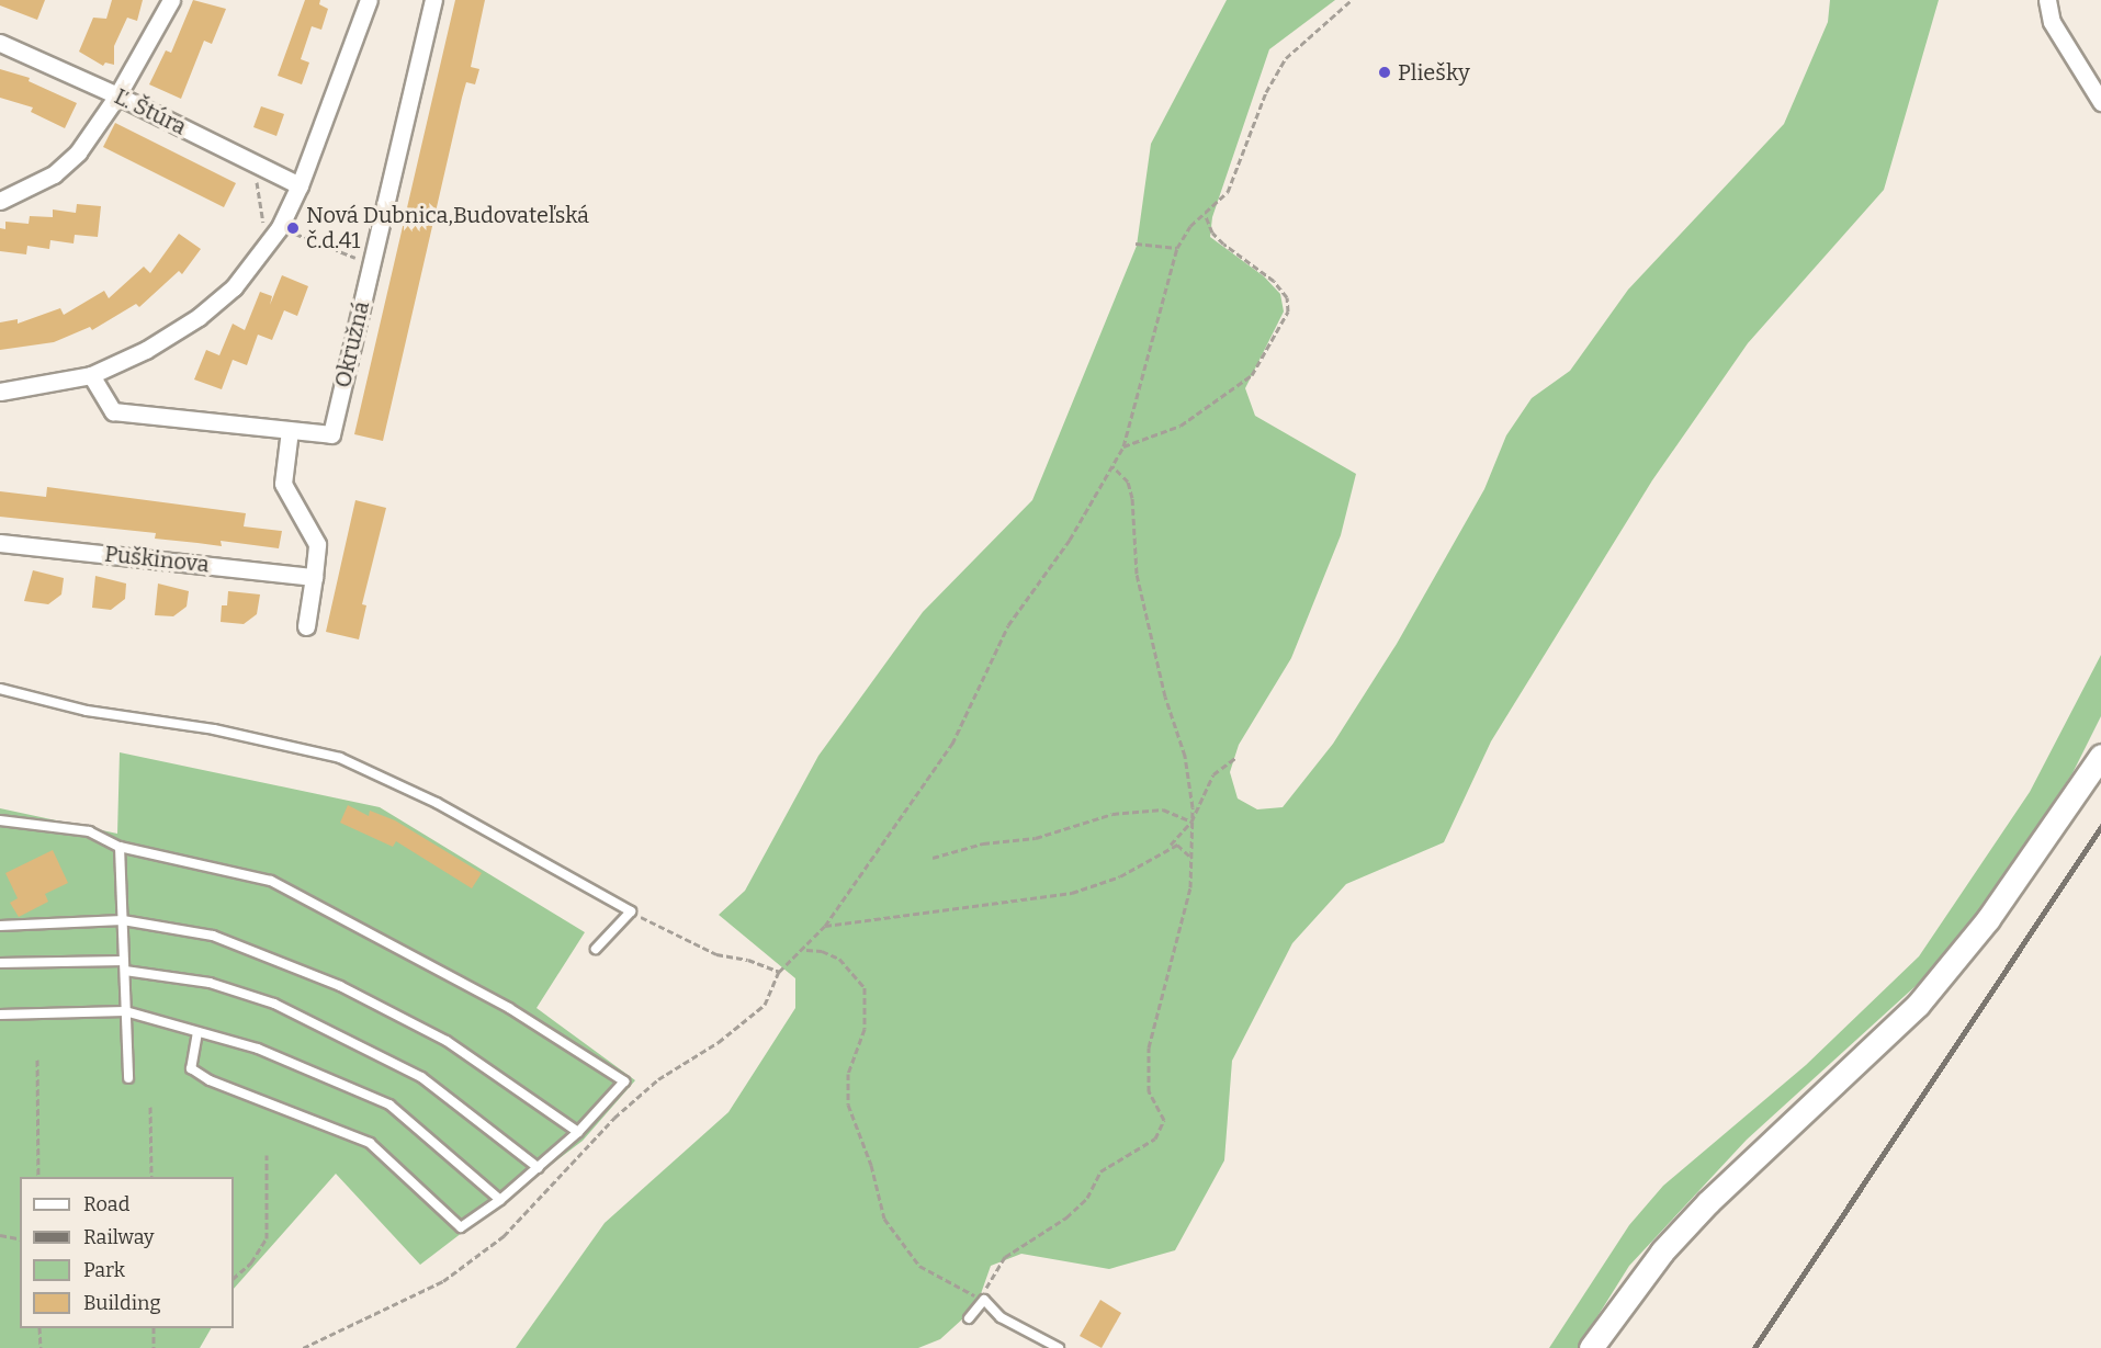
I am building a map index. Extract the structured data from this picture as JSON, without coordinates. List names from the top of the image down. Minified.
{"streets":{"street":["Ľ. Štúra","Okružná","Puškinova"]},"places":["Pliešky","Nová Dubnica,Budovateľská č.d.41"],"legend":["Road","Railway","Park","Building"]}
